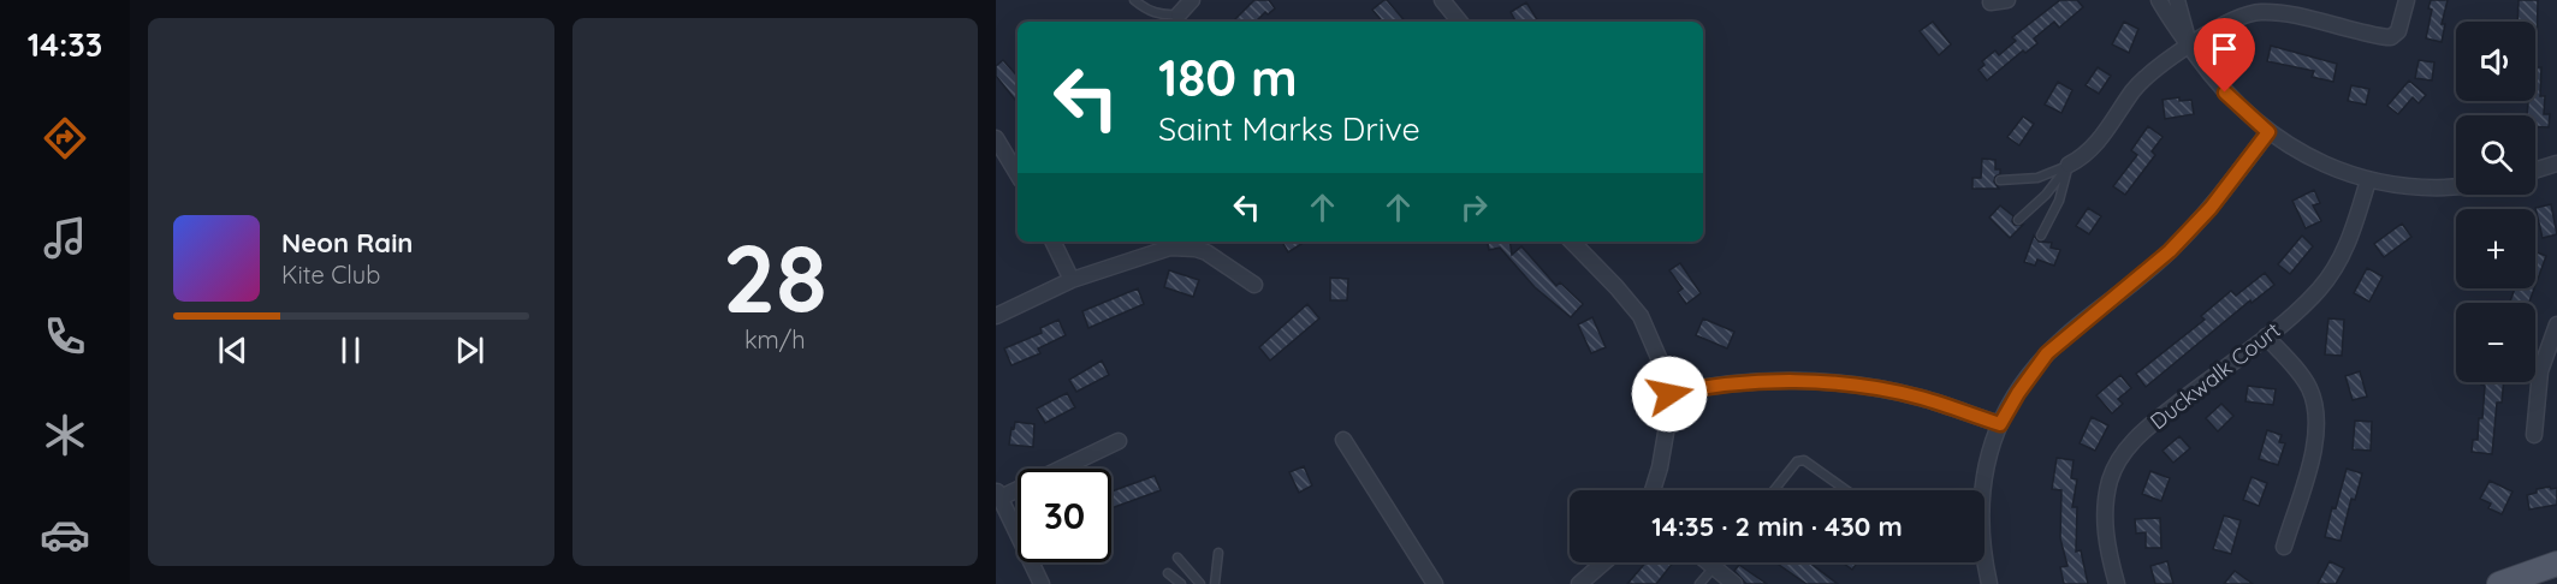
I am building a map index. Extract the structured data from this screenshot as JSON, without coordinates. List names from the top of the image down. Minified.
{"streets":{"street":["Duckwalk Court"]},"page":{"tabs":"14:33","tile":["28","km/h"],"map_buttons":["+","−"],"turn":["180 m","Saint Marks Drive"],"song":["Neon Rain","Kite Club"],"limit":"30","trip":"14:35 · 2 min · 430 m"}}
